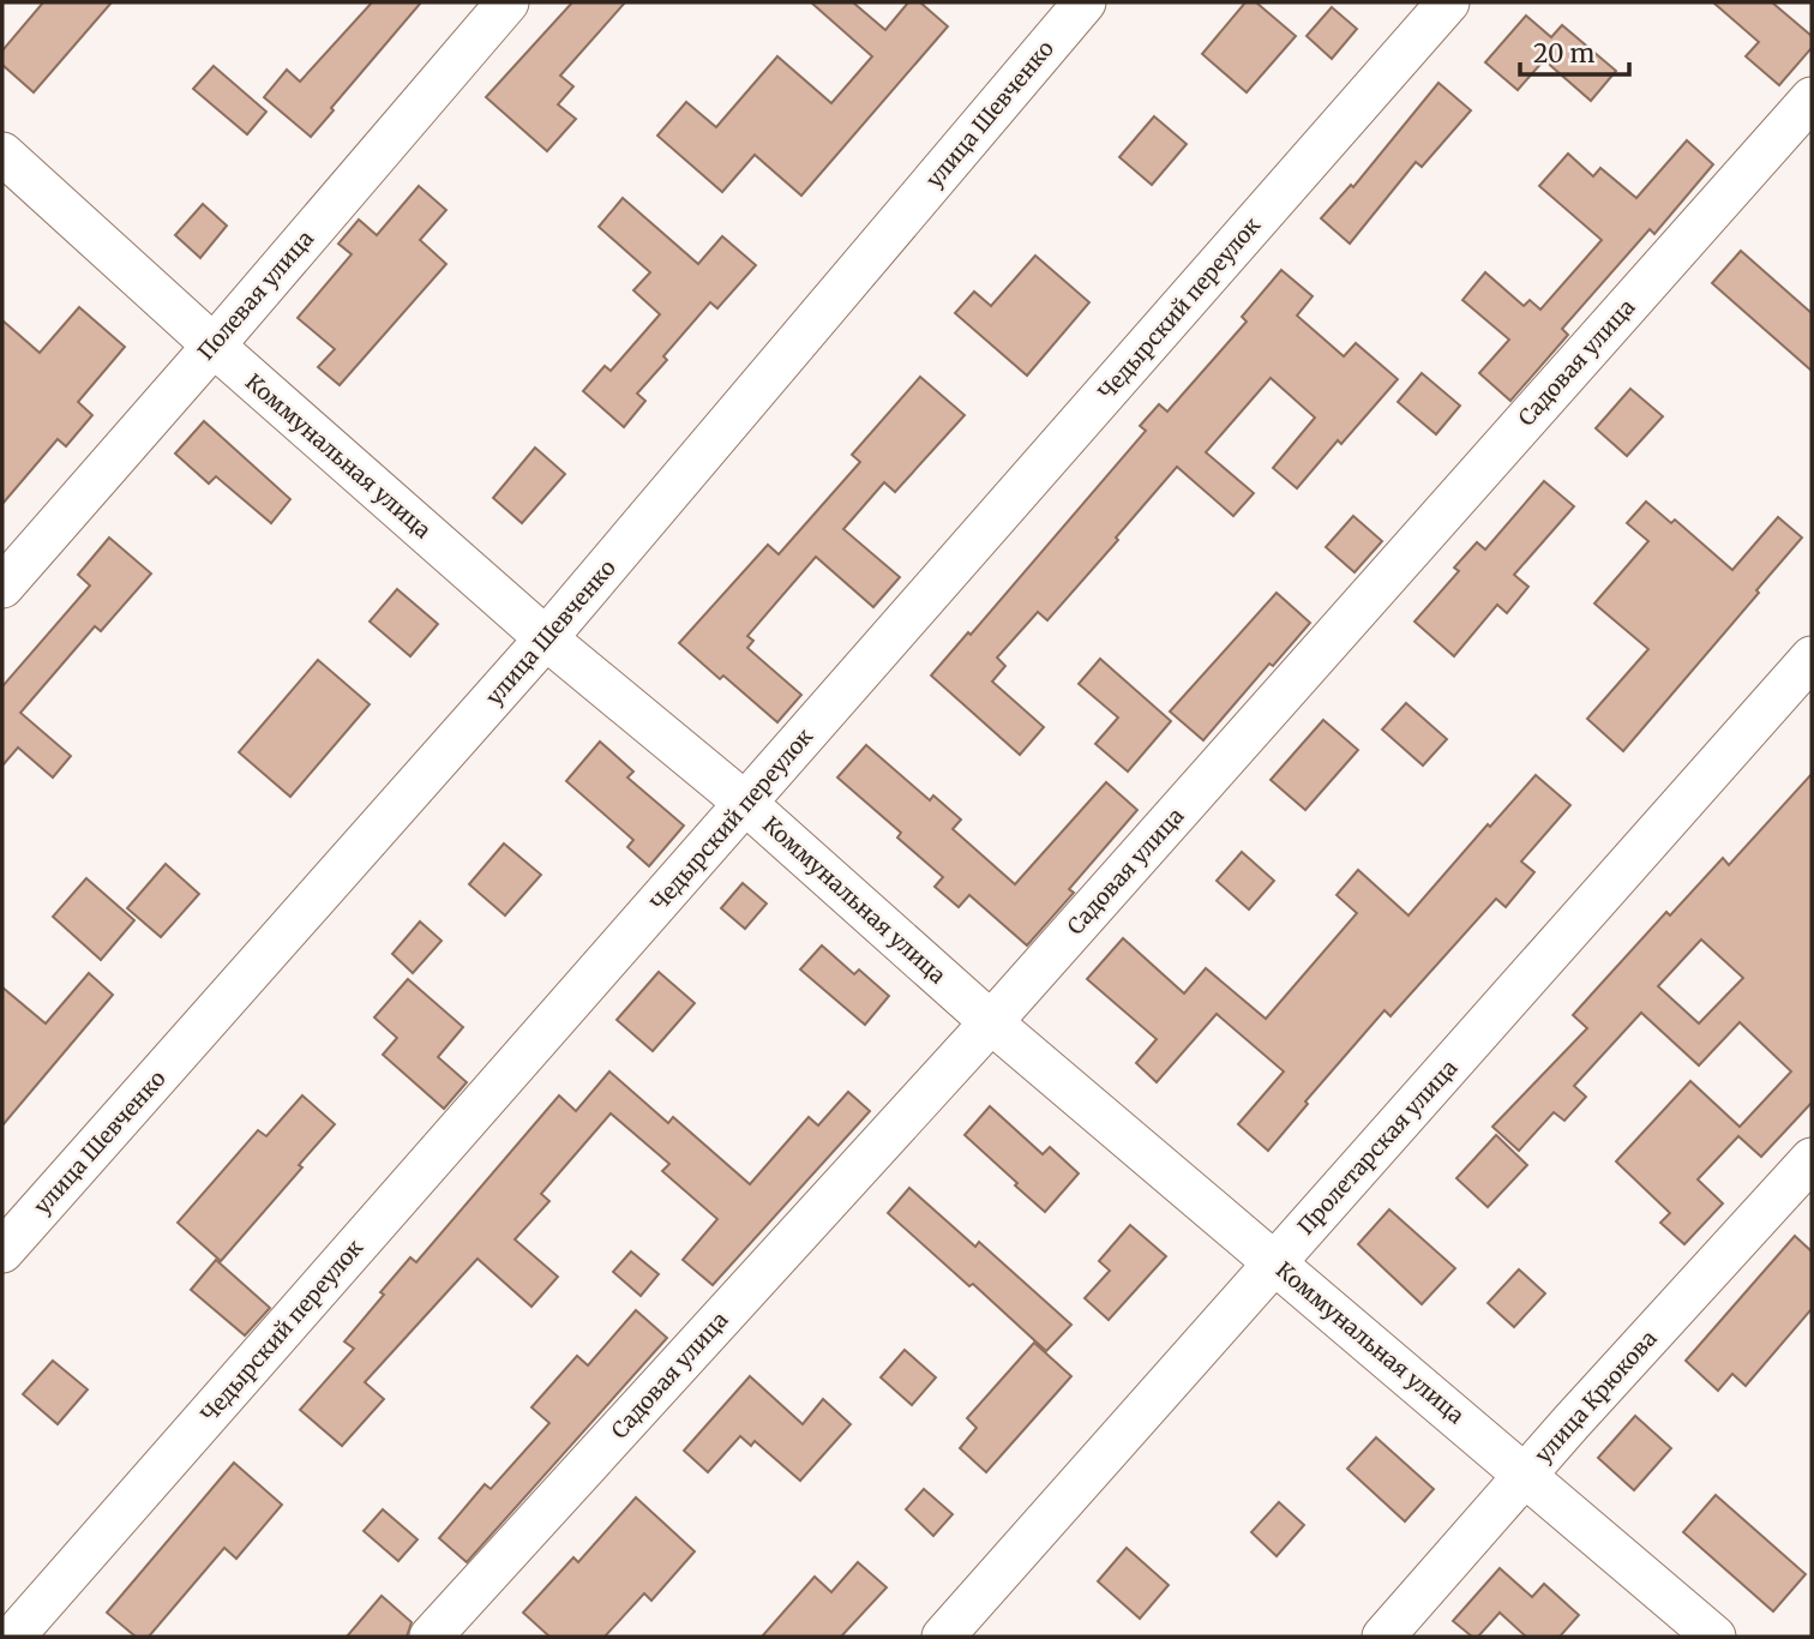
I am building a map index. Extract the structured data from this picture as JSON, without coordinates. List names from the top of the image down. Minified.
{"streets":{"street":["улица Шевченко","Полевая улица","Чедырский переулок","Садовая улица","Коммунальная улица","Пролетарская улица","улица Крюкова"]},"crossings":[["улица Шевченко","Коммунальная улица"],["Полевая улица","Коммунальная улица"],["Чедырский переулок","Коммунальная улица"],["Садовая улица","Коммунальная улица"],["Коммунальная улица","Пролетарская улица"],["Коммунальная улица","улица Крюкова"]],"scale_bar":"20 m"}
